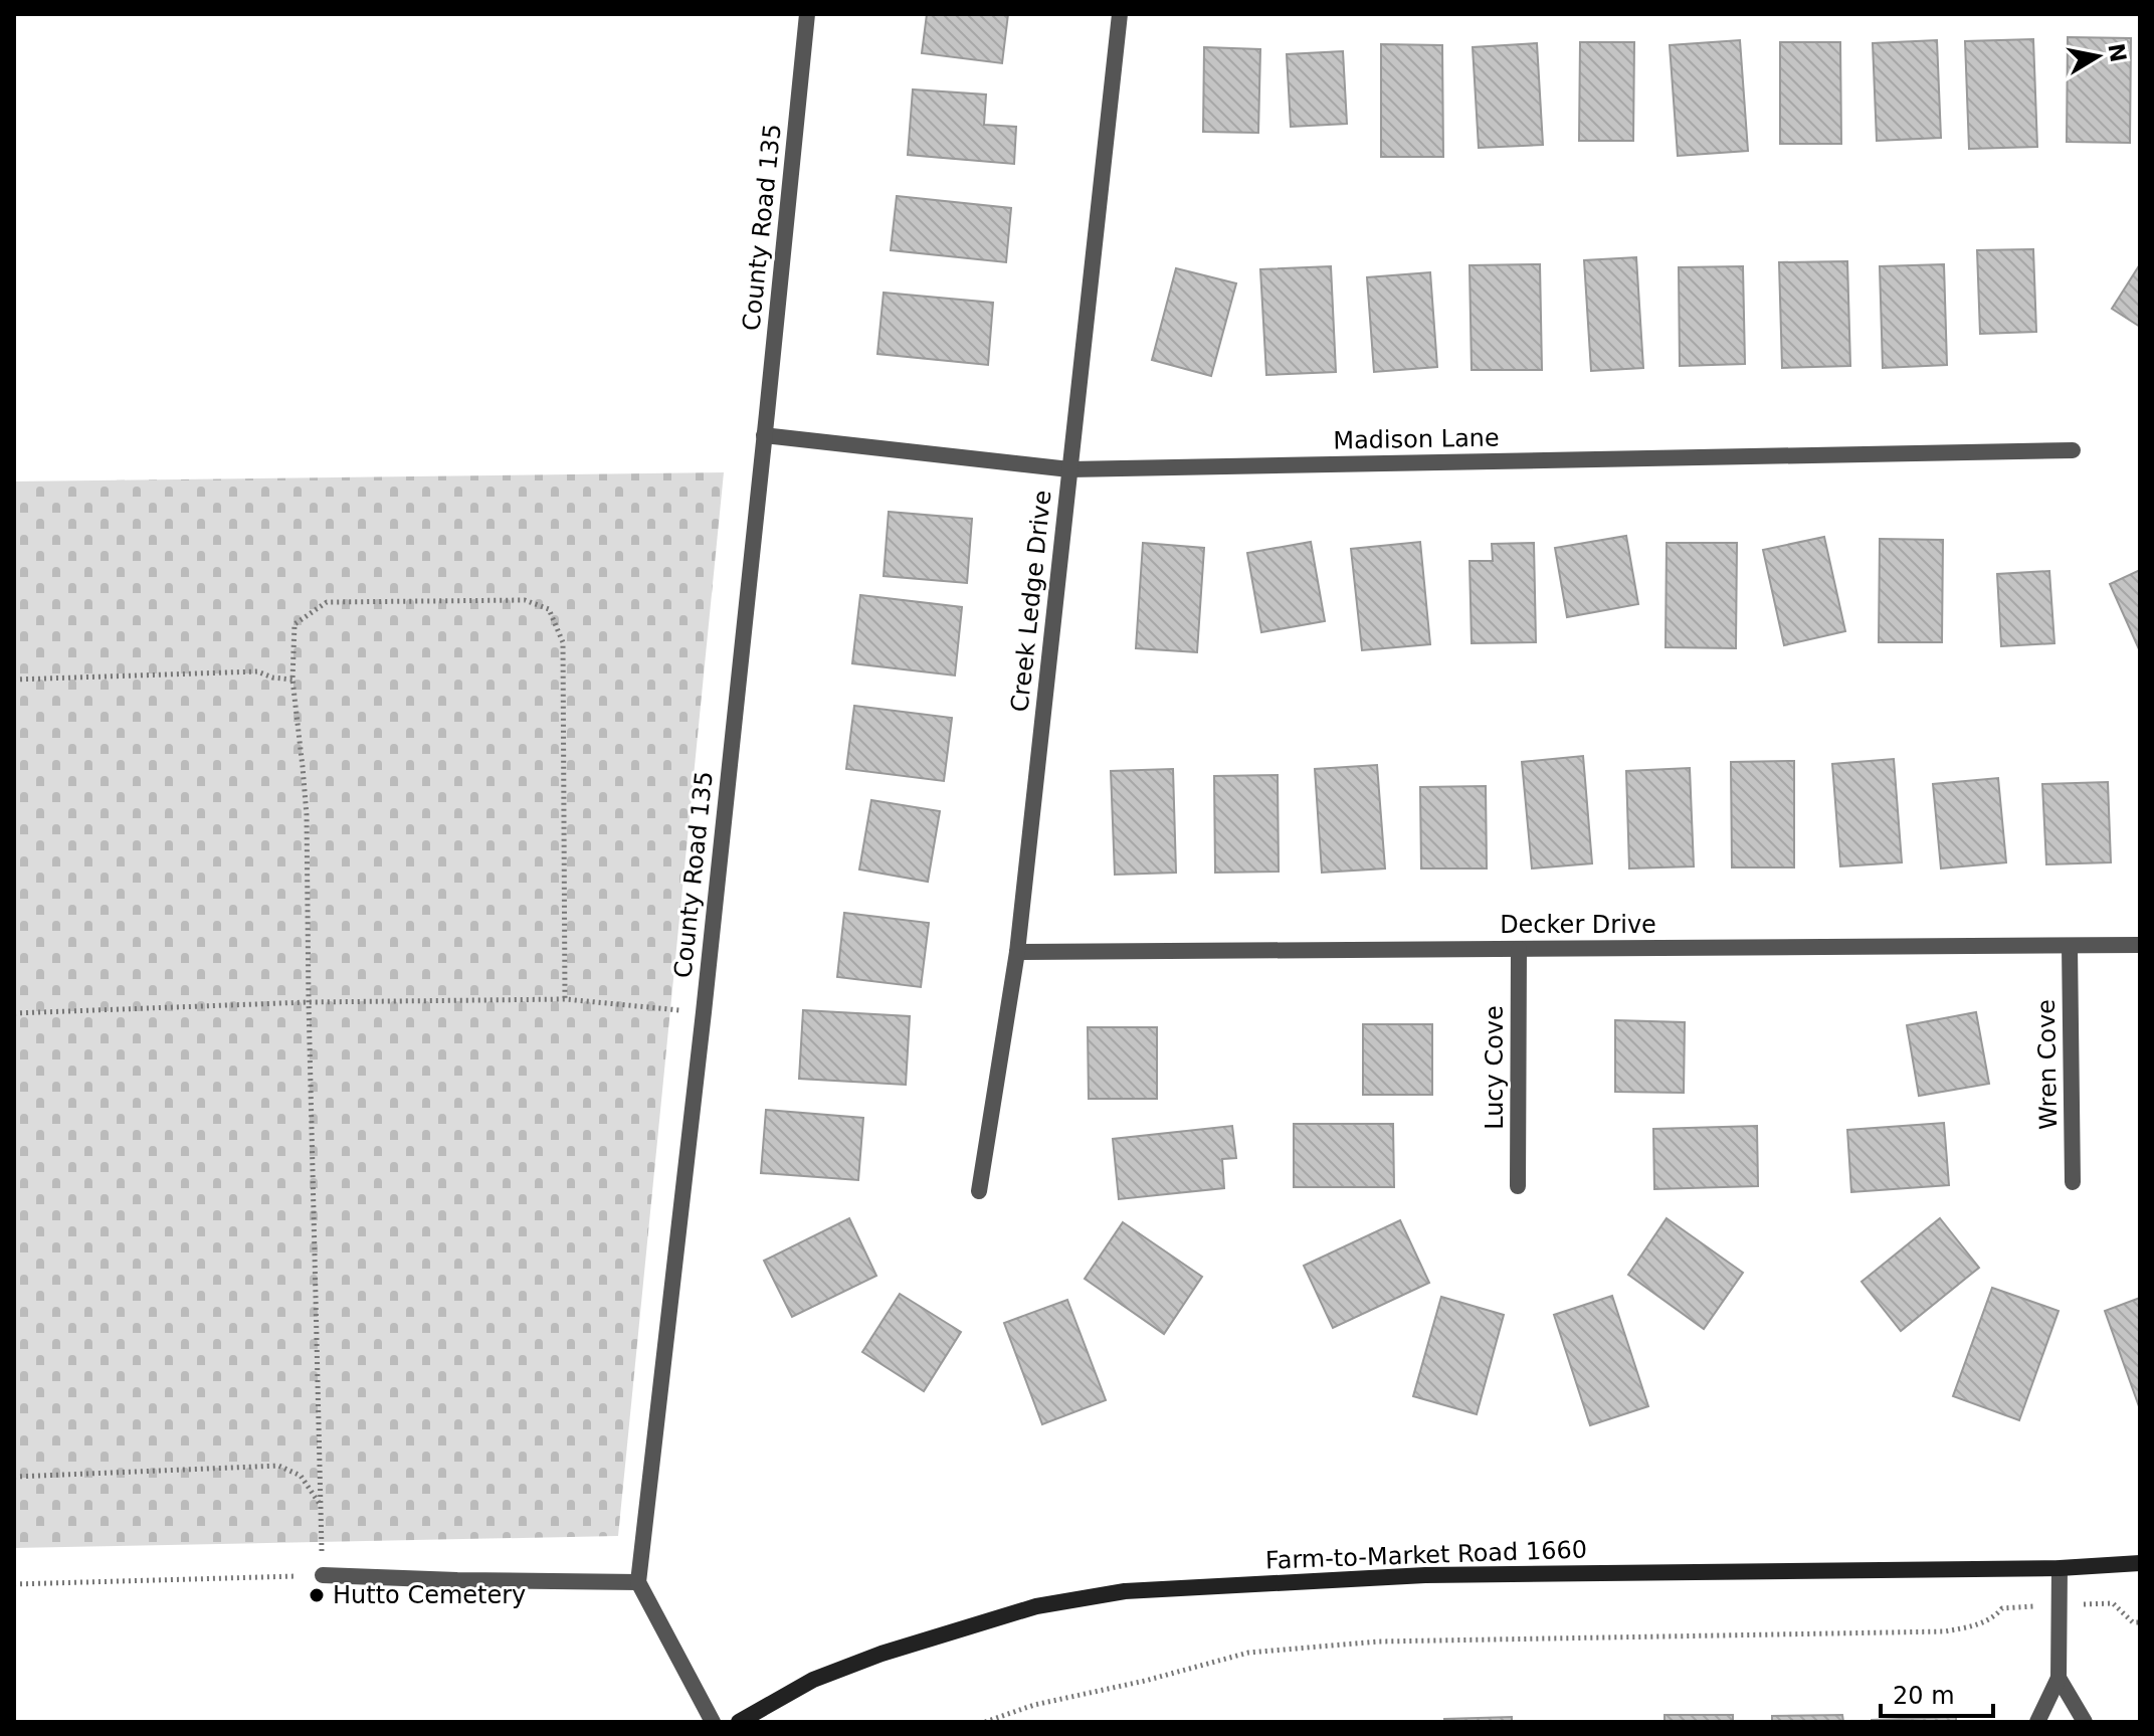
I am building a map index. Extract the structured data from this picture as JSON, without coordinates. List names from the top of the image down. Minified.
{"streets":{"main road":["Farm-to-Market Road 1660"],"street":["County Road 135","Madison Lane","Creek Ledge Drive","Decker Drive","Wren Cove","Lucy Cove"]},"crossings":[["County Road 135","Madison Lane"],["Madison Lane","Creek Ledge Drive"],["Creek Ledge Drive","Decker Drive"],["Decker Drive","Wren Cove"],["Decker Drive","Lucy Cove"]],"places":["Hutto Cemetery"],"scale_bar":"20 m","north":"right"}
